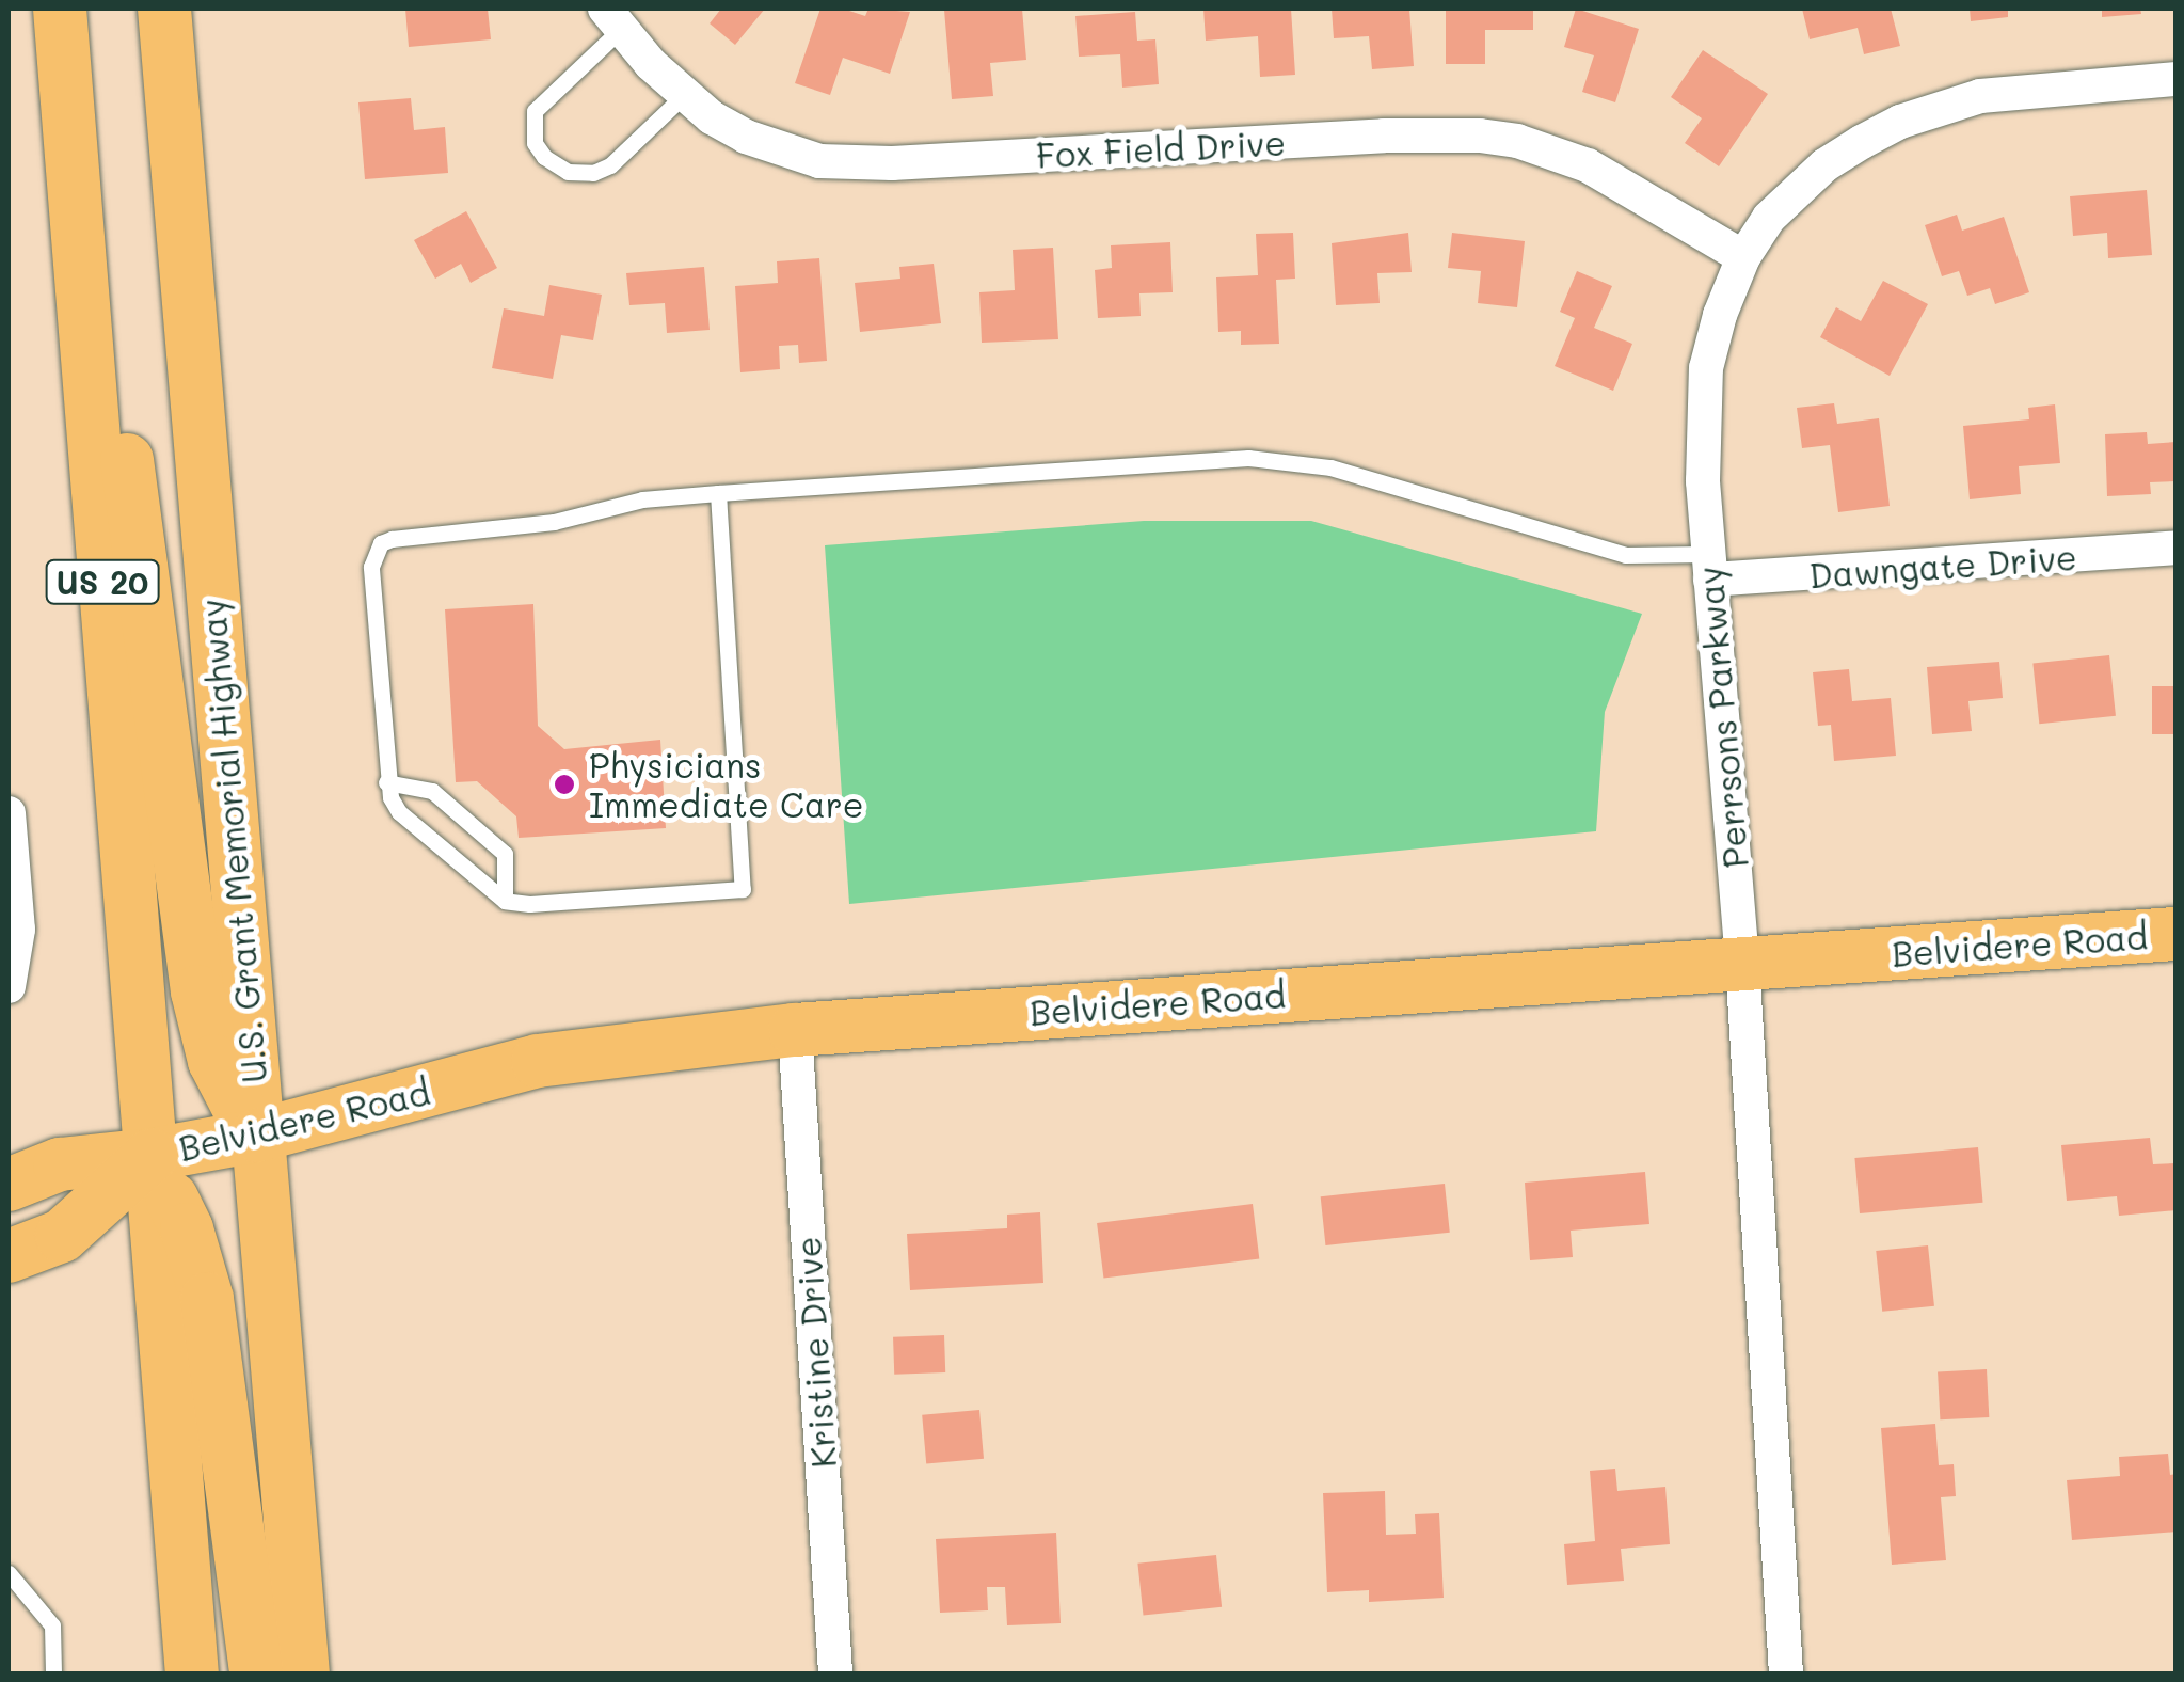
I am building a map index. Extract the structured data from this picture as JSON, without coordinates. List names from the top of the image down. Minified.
{"streets":{"main road":["US 20","U.S. Grant Memorial Highway","Belvidere Road"],"street":["Fox Field Drive","Dawngate Drive","Perrsons Parkway","Kristine Drive"]},"crossings":[["Fox Field Drive","Perrsons Parkway"],["Dawngate Drive","Perrsons Parkway"],["US 20","Belvidere Road"],["Perrsons Parkway","Belvidere Road"],["U.S. Grant Memorial Highway","Belvidere Road"],["Belvidere Road","Kristine Drive"]],"places":["Physicians Immediate Care"]}
